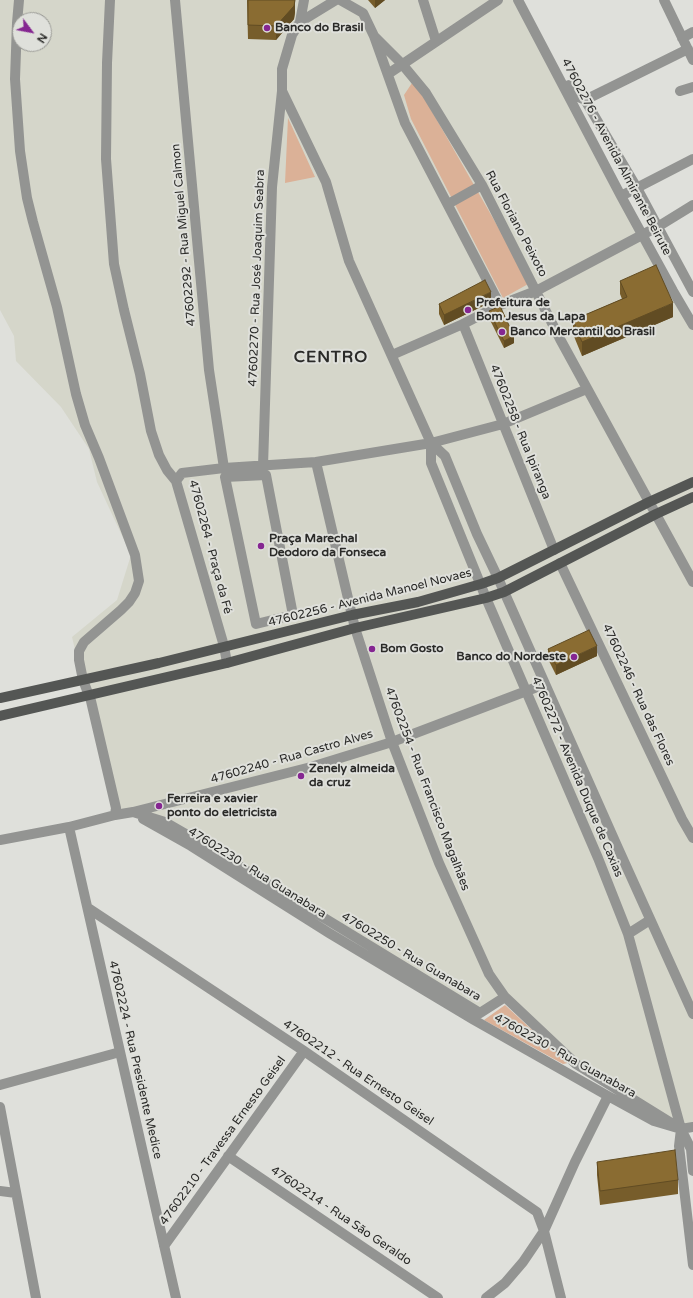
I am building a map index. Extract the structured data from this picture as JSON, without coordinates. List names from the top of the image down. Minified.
{"streets":{"main road":["47602256 - Avenida Manoel Novaes"],"street":["47602276 - Avenida Almirante Beirute","Rua Floriano Peixoto","47602292 - Rua Miguel Calmon","47602270 - Rua José Joaquim Seabra","47602258 - Rua Ipiranga","47602264 - Praça da Fé","47602246 - Rua das Flores","47602240 - Rua Castro Alves","47602272 - Avenida Duque de Caxias","47602254 - Rua Francisco Magalhães","47602230 - Rua Guanabara","47602250 - Rua Guanabara","47602224 - Rua Presidente Medice","47602212 - Rua Ernesto Geisel","47602210 - Travessa Ernesto Geisel","47602214 - Rua São Geraldo"]},"crossings":[["Rua Floriano Peixoto","47602264 - Praça da Fé"],["Rua Floriano Peixoto","47602256 - Avenida Manoel Novaes"],["47602292 - Rua Miguel Calmon","47602264 - Praça da Fé"],["47602270 - Rua José Joaquim Seabra","47602264 - Praça da Fé"],["47602270 - Rua José Joaquim Seabra","47602272 - Avenida Duque de Caxias"],["47602258 - Rua Ipiranga","47602264 - Praça da Fé"],["47602258 - Rua Ipiranga","47602256 - Avenida Manoel Novaes"],["47602264 - Praça da Fé","47602256 - Avenida Manoel Novaes"],["47602264 - Praça da Fé","47602272 - Avenida Duque de Caxias"],["47602256 - Avenida Manoel Novaes","47602272 - Avenida Duque de Caxias"],["47602240 - Rua Castro Alves","47602272 - Avenida Duque de Caxias"],["47602240 - Rua Castro Alves","47602254 - Rua Francisco Magalhães"],["47602240 - Rua Castro Alves","47602230 - Rua Guanabara"],["47602240 - Rua Castro Alves","47602250 - Rua Guanabara"],["47602240 - Rua Castro Alves","47602224 - Rua Presidente Medice"],["47602272 - Avenida Duque de Caxias","47602230 - Rua Guanabara"],["47602254 - Rua Francisco Magalhães","47602250 - Rua Guanabara"],["47602230 - Rua Guanabara","47602250 - Rua Guanabara"],["47602224 - Rua Presidente Medice","47602212 - Rua Ernesto Geisel"],["47602224 - Rua Presidente Medice","47602210 - Travessa Ernesto Geisel"],["47602212 - Rua Ernesto Geisel","47602210 - Travessa Ernesto Geisel"],["47602210 - Travessa Ernesto Geisel","47602214 - Rua São Geraldo"]],"districts":["CENTRO"],"places":["Banco do Brasil","Prefeitura de Bom Jesus da Lapa","Banco Mercantil do Brasil","Praça Marechal Deodoro da Fonseca","Bom Gosto","Banco do Nordeste","Zenely almeida da cruz","Ferreira e xavier ponto do eletricista"],"north":"bottom right"}
